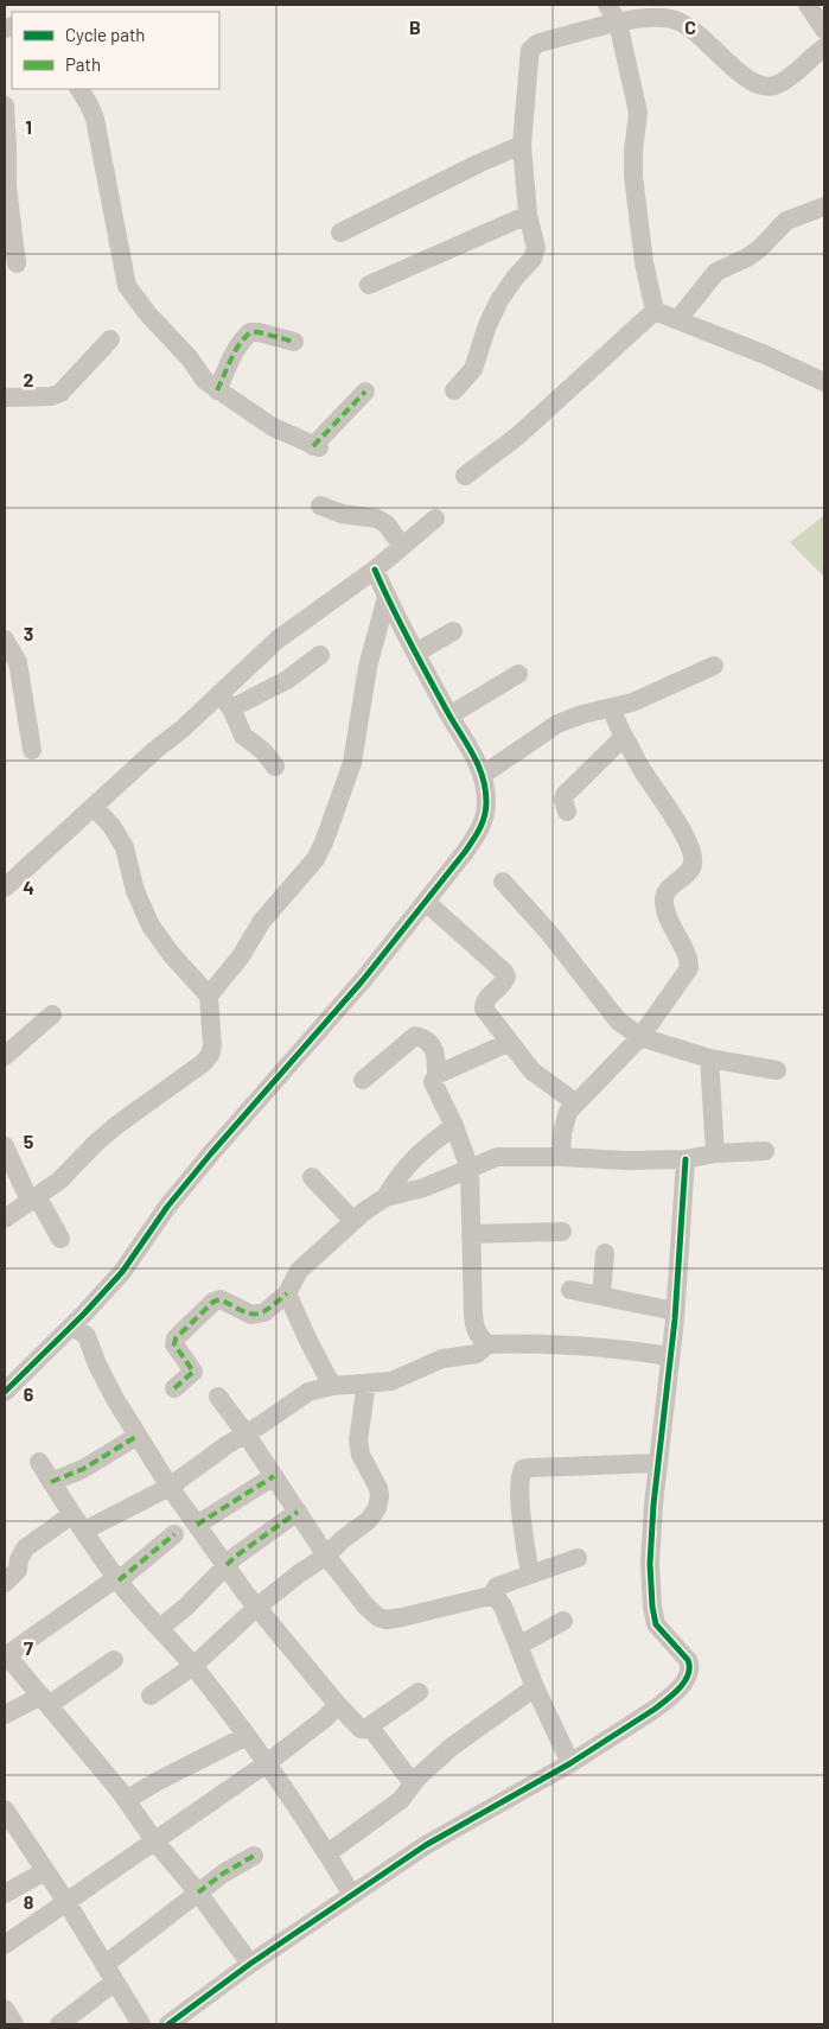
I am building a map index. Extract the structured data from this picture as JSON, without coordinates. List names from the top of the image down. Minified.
{"legend":["Cycle path","Path"],"grid":{"columns":["B","C"],"rows":["1","2","3","4","5","6","7","8"]}}
